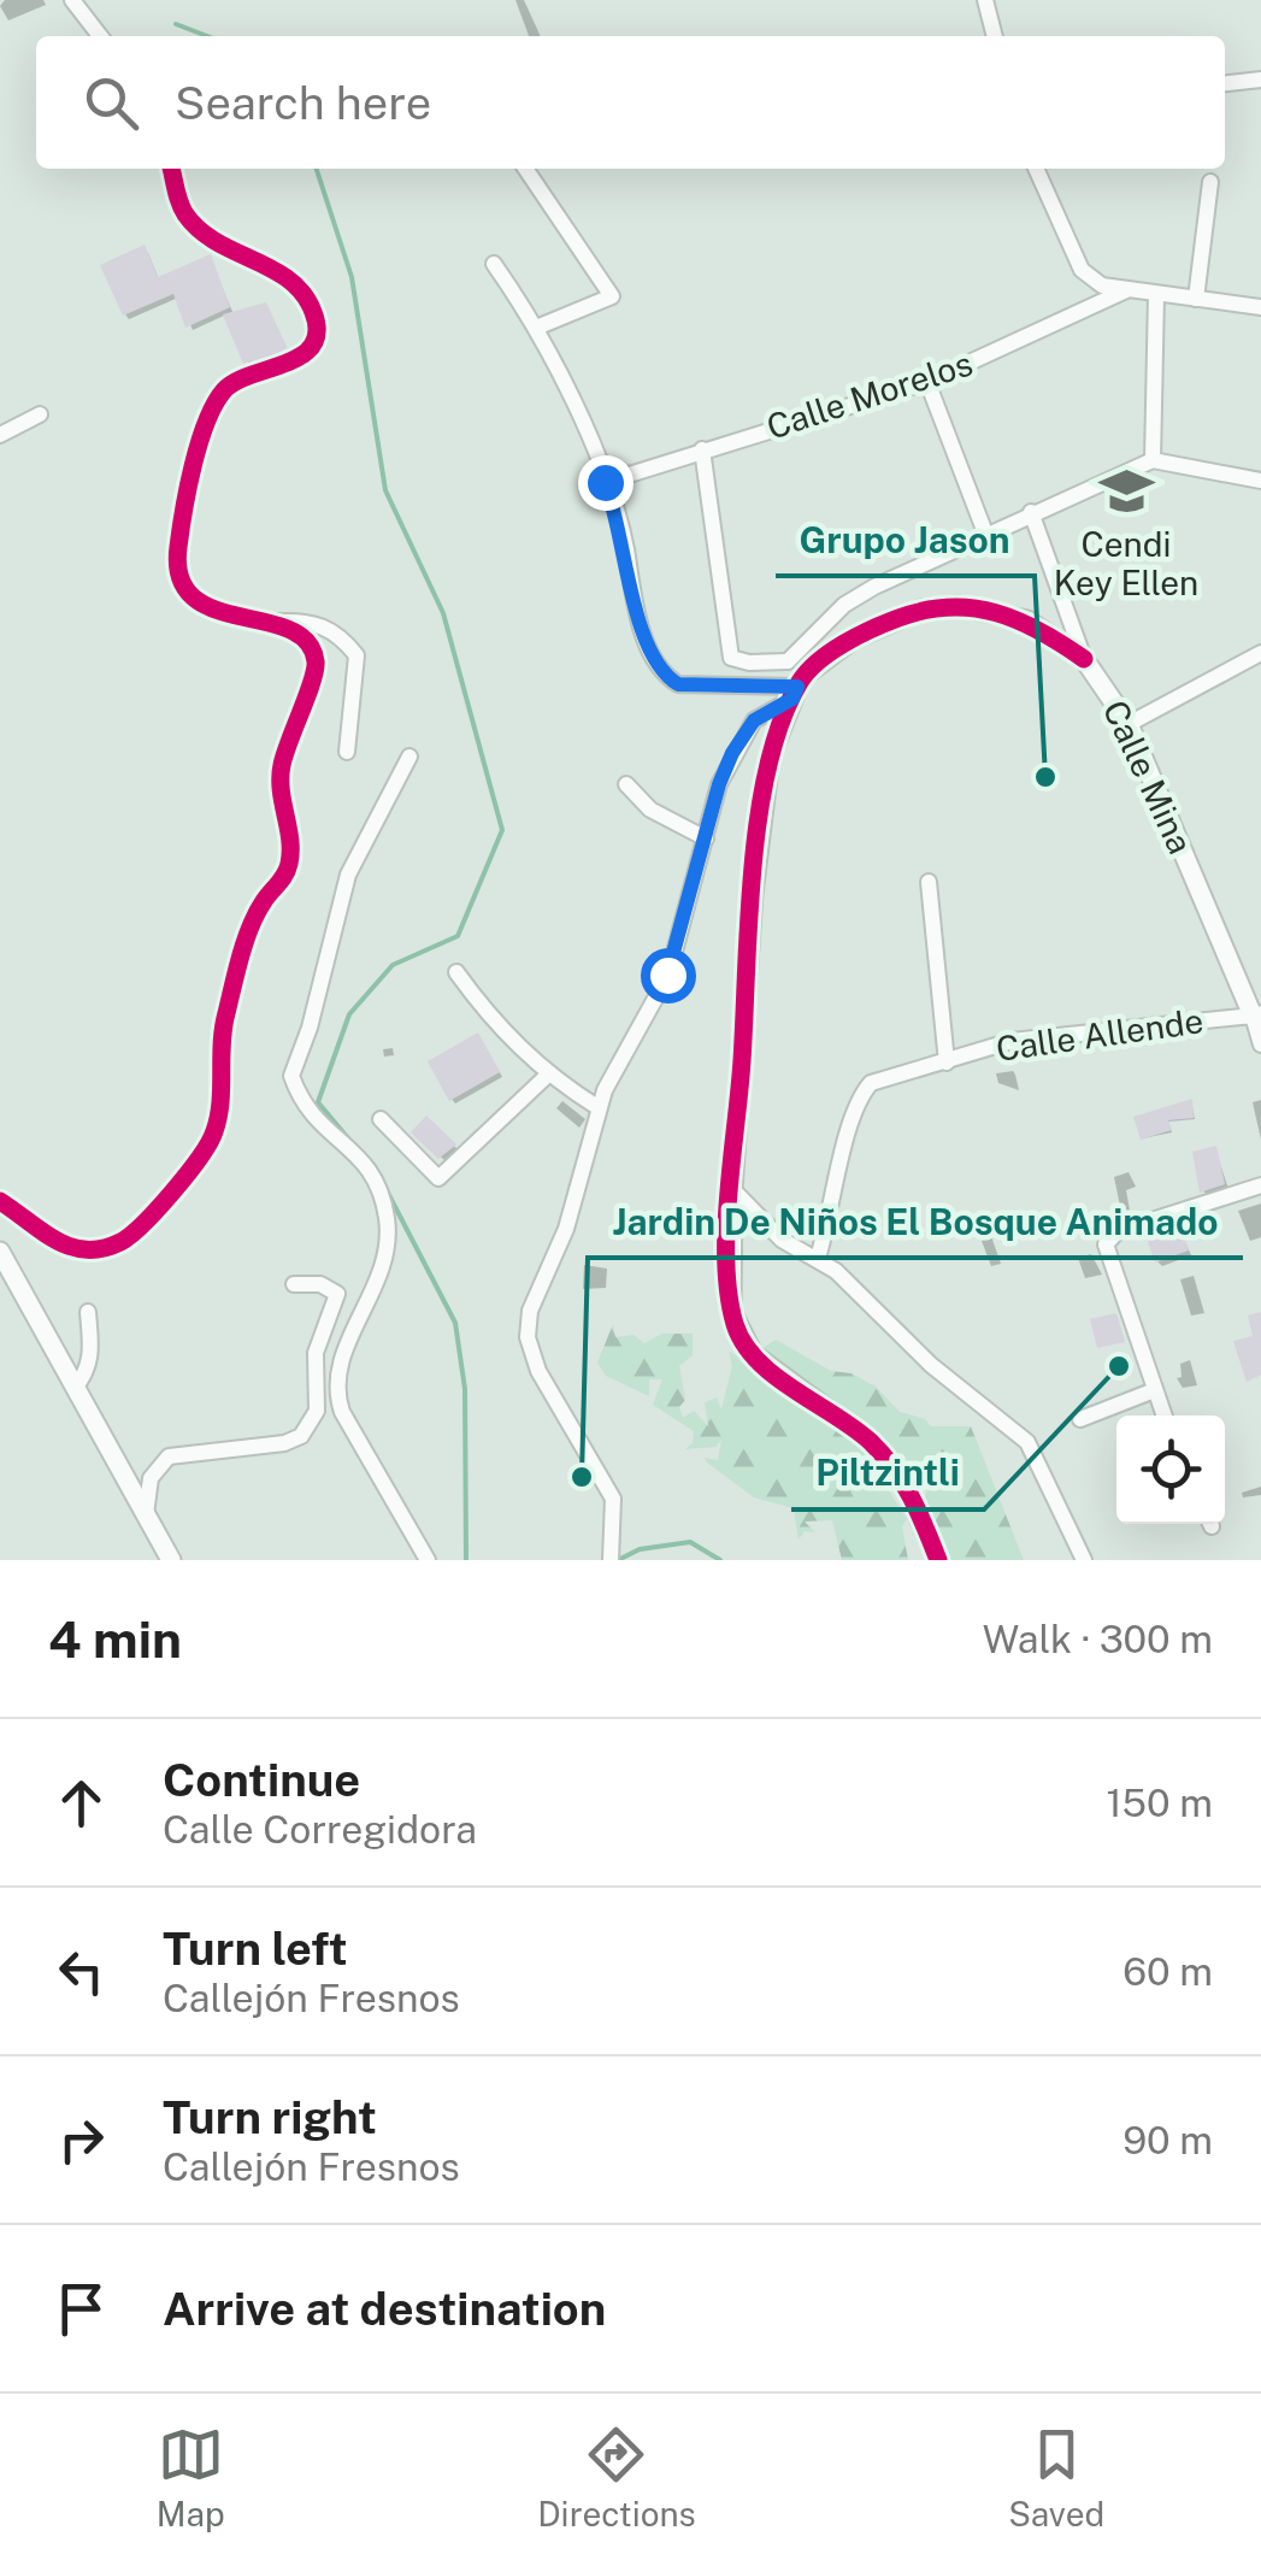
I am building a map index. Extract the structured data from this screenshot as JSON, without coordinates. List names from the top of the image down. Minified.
{"streets":{"street":["Calle Morelos","Calle Mina","Calle Allende"]},"crossings":[["Calle Mina","Calle Allende"]],"places":{"school or university":["Cendi Key Ellen"],"other":["Grupo Jason","Piltzintli","Jardin De Niños El Bosque Animado"]},"page":{"search":"Search here","heading":["4 min","Walk · 300 m"],"list":[["Continue","Calle Corregidora","150 m"],["Turn left","Callejón Fresnos","60 m"],["Turn right","Callejón Fresnos","90 m"],"Arrive at destination"],"nav":["Map","Directions","Saved"]}}
